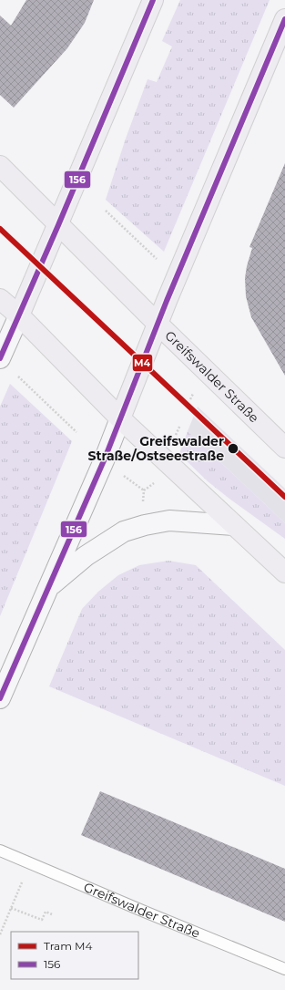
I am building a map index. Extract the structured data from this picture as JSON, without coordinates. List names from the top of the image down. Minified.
{"streets":{"main road":["Greifswalder Straße"]},"places":["Greifswalder Straße/Ostseestraße"],"lines":["transit line 156","tram line M4"],"legend":["Tram M4","156"]}
